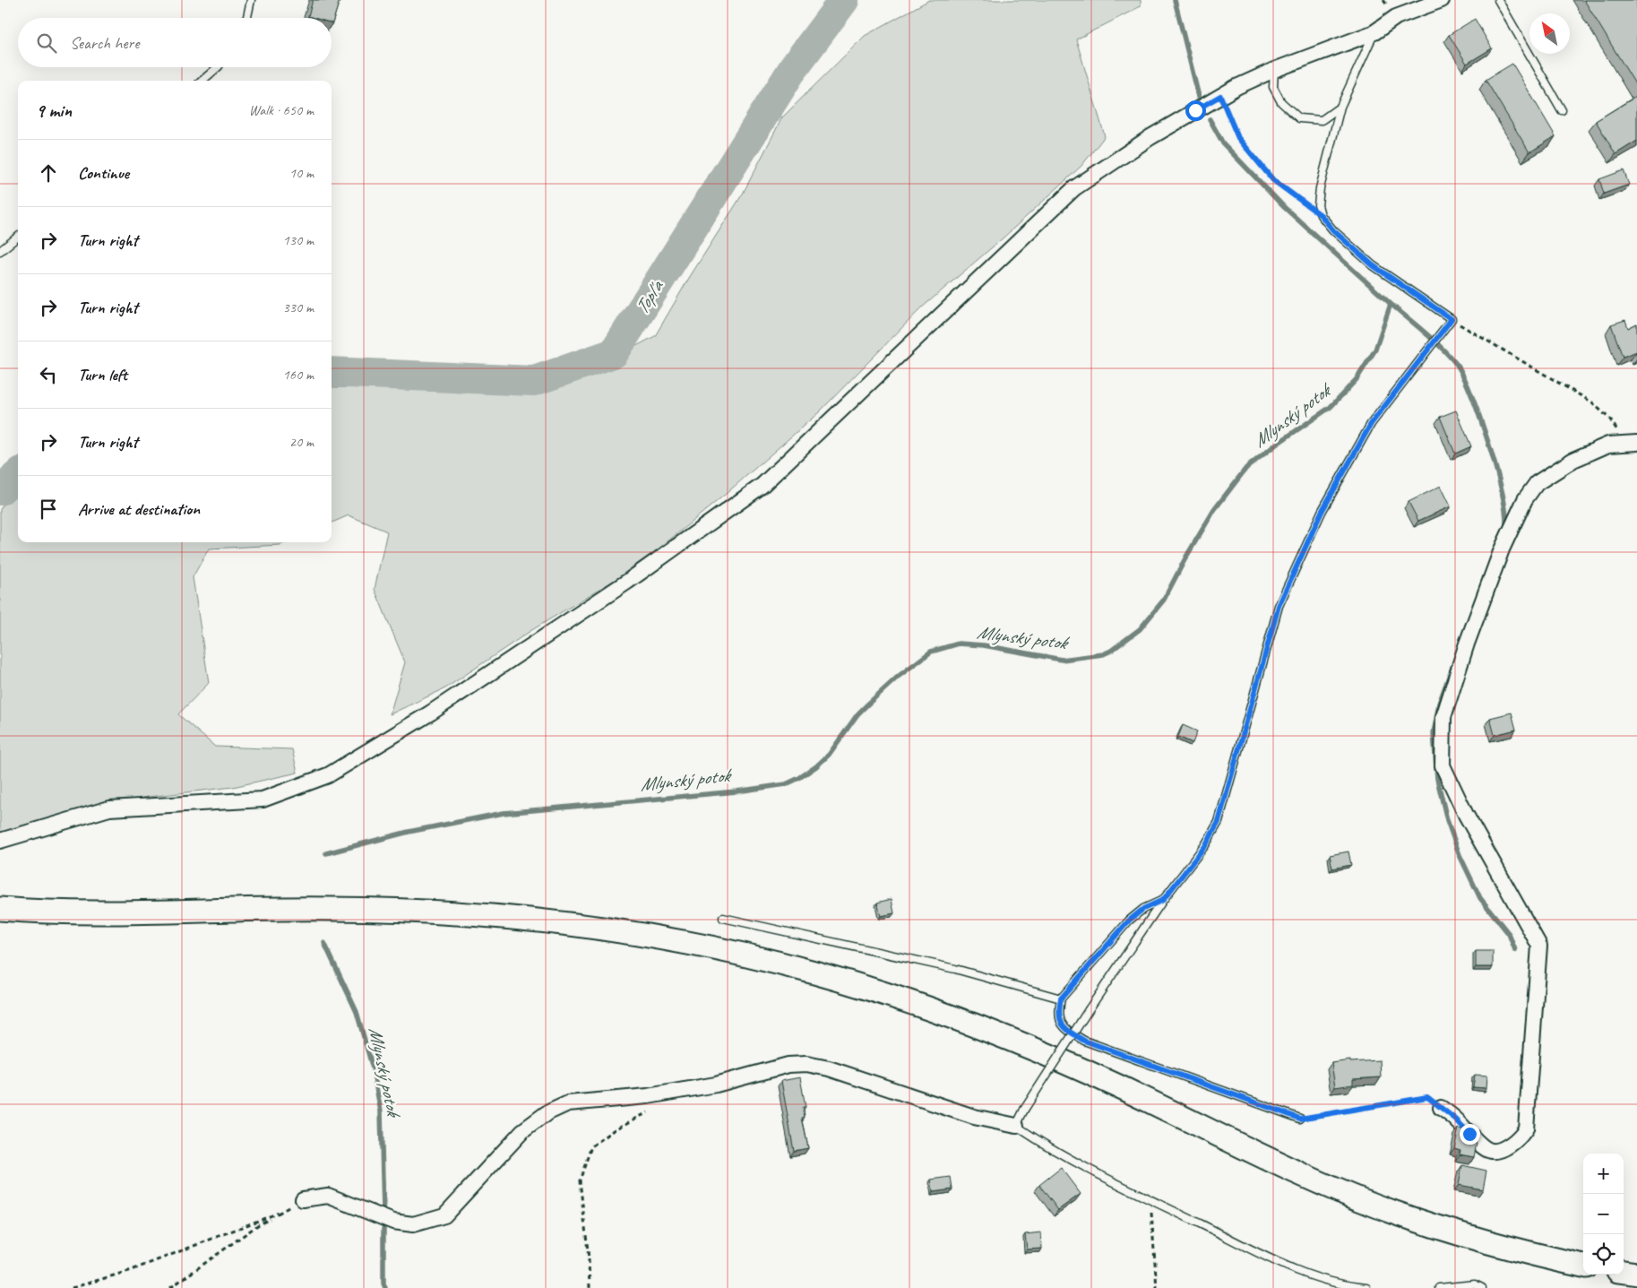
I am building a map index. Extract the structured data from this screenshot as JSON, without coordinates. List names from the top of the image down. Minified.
{"water":["Topľa","Mlynský potok"],"north":"top left","page":{"search":"Search here","heading":["9 min","Walk · 650 m"],"list":[["Continue","10 m"],["Turn right","130 m"],["Turn right","330 m"],["Turn left","160 m"],["Turn right","20 m"],"Arrive at destination"],"map_buttons":["+","−"]}}
